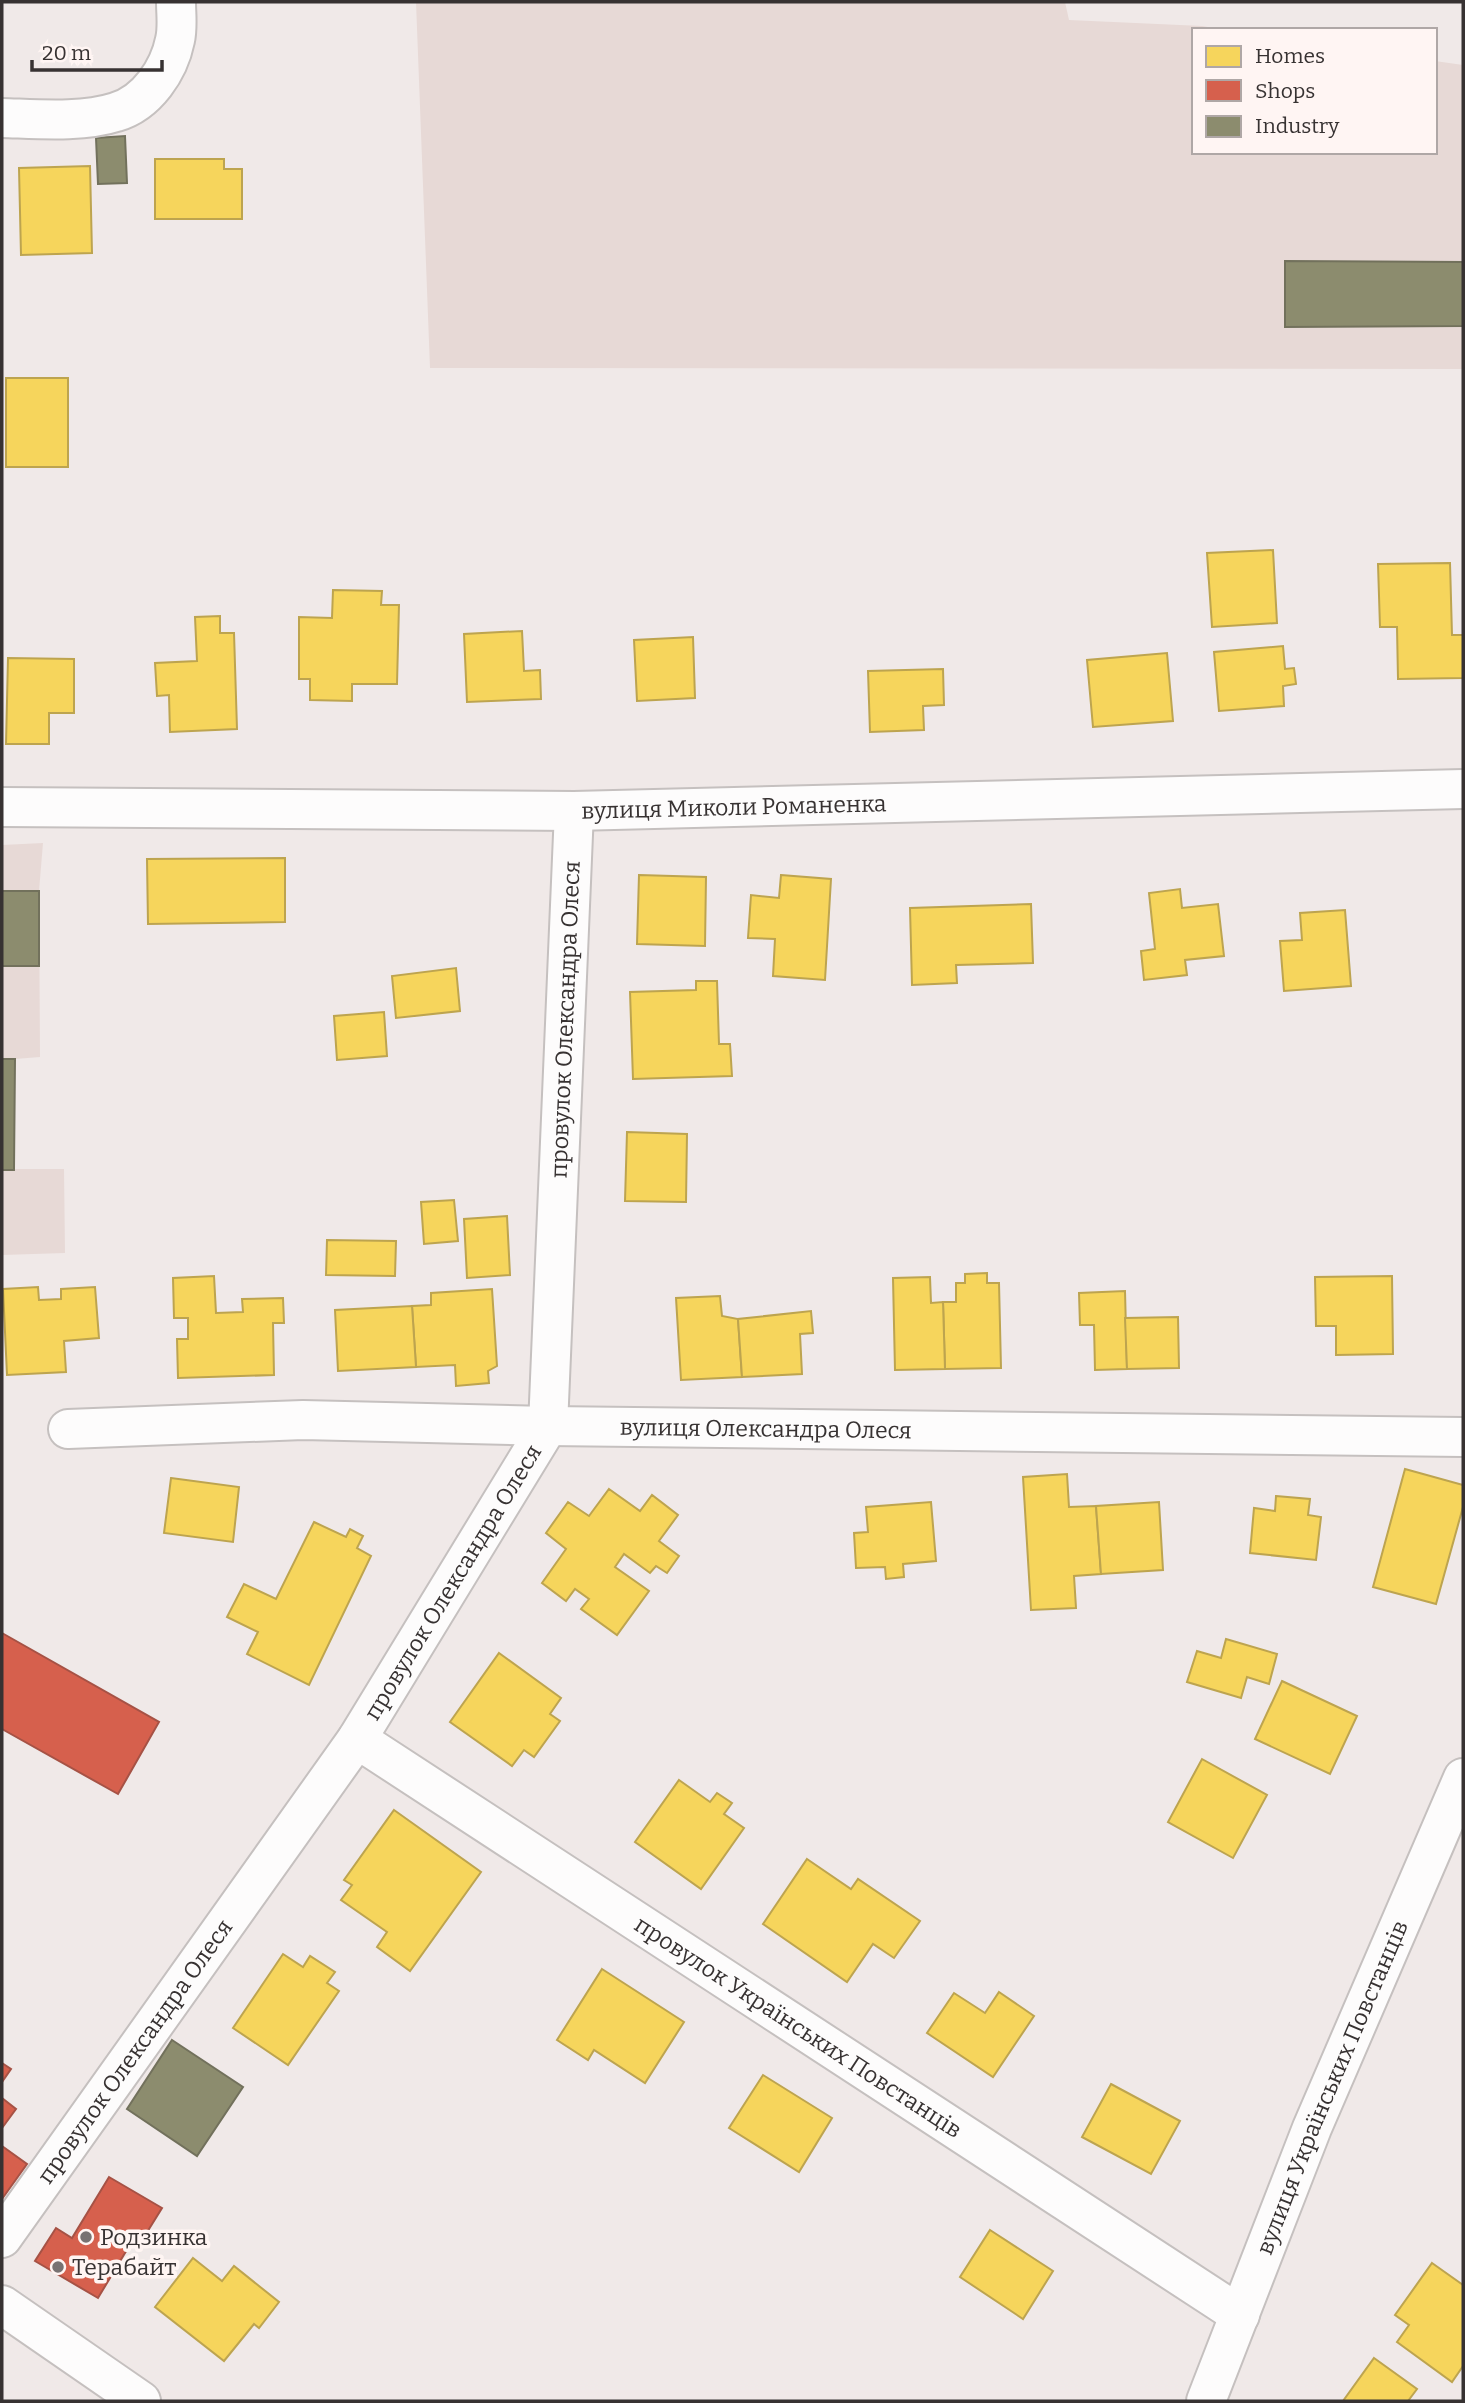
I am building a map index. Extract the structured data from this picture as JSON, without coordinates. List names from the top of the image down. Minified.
{"streets":{"street":["вулиця Миколи Романенка","провулок Олександра Олеся","вулиця Олександра Олеся","провулок Українських Повстанців","вулиця Українських Повстанців"]},"crossings":[["вулиця Миколи Романенка","провулок Олександра Олеся"],["провулок Олександра Олеся","вулиця Олександра Олеся"],["провулок Олександра Олеся","провулок Українських Повстанців"],["провулок Українських Повстанців","вулиця Українських Повстанців"]],"places":["Родзинка","Терабайт"],"legend":["Homes","Shops","Industry"],"scale_bar":"20 m"}
